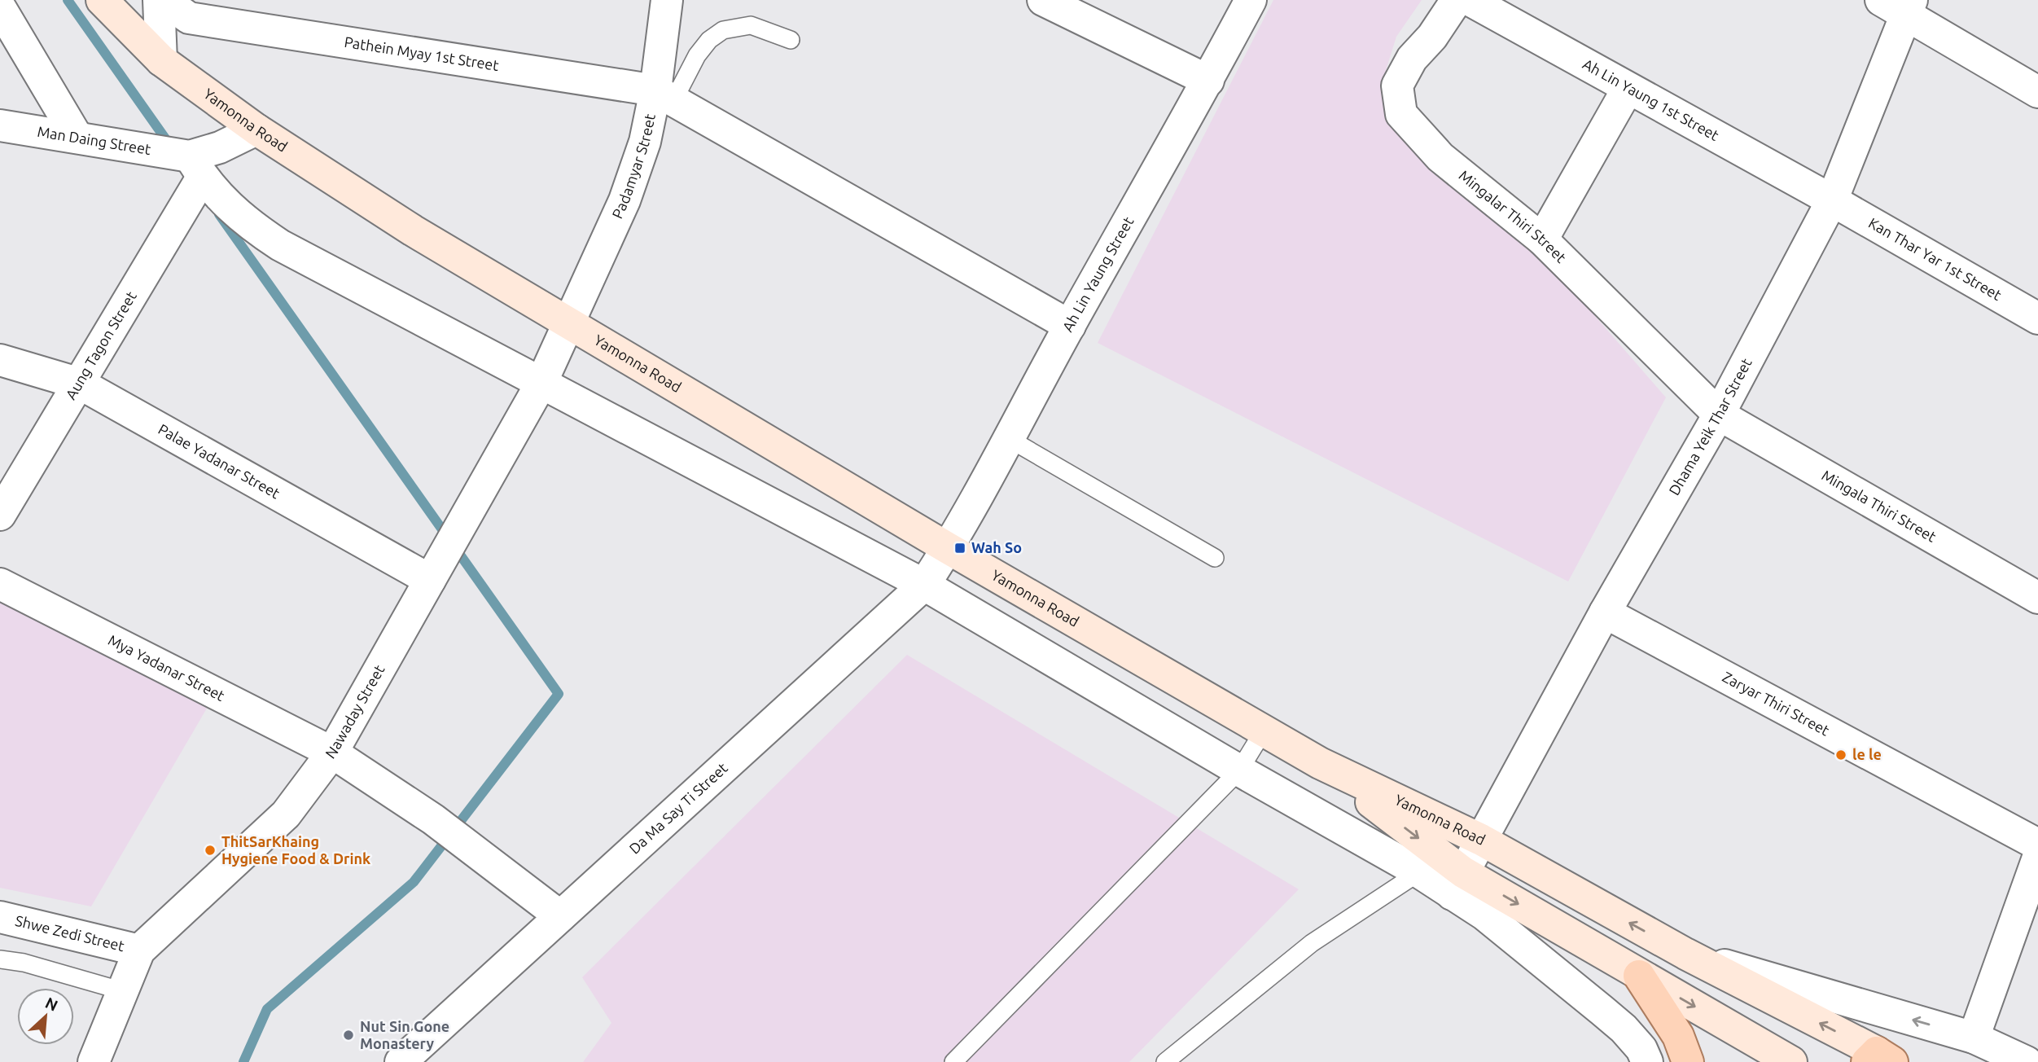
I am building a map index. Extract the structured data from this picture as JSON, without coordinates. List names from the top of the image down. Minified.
{"streets":{"main road":["Yamonna Road"],"street":["Pathein Myay 1st Street","Ah Lin Yaung 1st Street","Man Daing Street","Padamyar Street","Mingalar Thiri Street","Kan Thar Yar 1st Street","Ah Lin Yaung Street","Aung Tagon Street","Dhama Yeik Thar Street","Palae Yadanar Street","Mingala Thiri Street","Mya Yadanar Street","Zaryar Thiri Street","Nawaday Street","Da Ma Say Ti Street","Shwe Zedi Street"]},"crossings":[["Pathein Myay 1st Street","Padamyar Street"],["Ah Lin Yaung 1st Street","Kan Thar Yar 1st Street"],["Ah Lin Yaung 1st Street","Dhama Yeik Thar Street"],["Yamonna Road","Padamyar Street"],["Yamonna Road","Ah Lin Yaung Street"],["Yamonna Road","Dhama Yeik Thar Street"],["Yamonna Road","Nawaday Street"],["Yamonna Road","Da Ma Say Ti Street"],["Man Daing Street","Aung Tagon Street"],["Padamyar Street","Nawaday Street"],["Mingalar Thiri Street","Dhama Yeik Thar Street"],["Mingalar Thiri Street","Mingala Thiri Street"],["Kan Thar Yar 1st Street","Dhama Yeik Thar Street"],["Ah Lin Yaung Street","Da Ma Say Ti Street"],["Aung Tagon Street","Palae Yadanar Street"],["Dhama Yeik Thar Street","Mingala Thiri Street"],["Dhama Yeik Thar Street","Zaryar Thiri Street"],["Palae Yadanar Street","Nawaday Street"],["Mya Yadanar Street","Nawaday Street"],["Mya Yadanar Street","Da Ma Say Ti Street"],["Nawaday Street","Shwe Zedi Street"]],"places":{"transit":["Wah So"],"other":["le le","ThitSarKhaing Hygiene Food & Drink","Nut Sin Gone Monastery"]},"north":"top right"}
